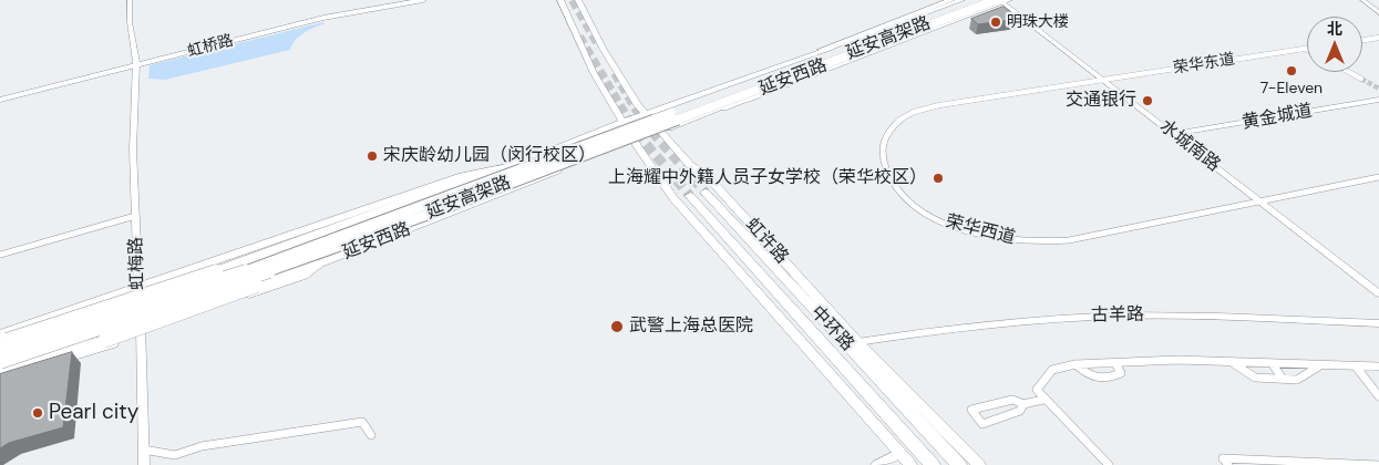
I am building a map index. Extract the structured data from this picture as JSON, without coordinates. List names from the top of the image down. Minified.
{"streets":{"highway":["延安高架路","中环路"],"main road":["虹桥路","延安西路","虹许路"],"street":["荣华东道","黄金城道","水城南路","荣华西道","虹梅路","古羊路"]},"crossings":[["延安高架路","延安西路"],["延安高架路","水城南路"],["虹桥路","虹梅路"],["荣华东道","水城南路"],["荣华东道","荣华西道"],["延安西路","水城南路"],["延安西路","虹许路"],["延安西路","虹梅路"],["黄金城道","水城南路"],["水城南路","荣华西道"],["虹许路","古羊路"]],"places":["明珠大楼","7-Eleven","交通银行","宋庆龄幼儿园（闵行校区）","上海耀中外籍人员子女学校（荣华校区）","武警上海总医院","Pearl city"],"north":"top"}
